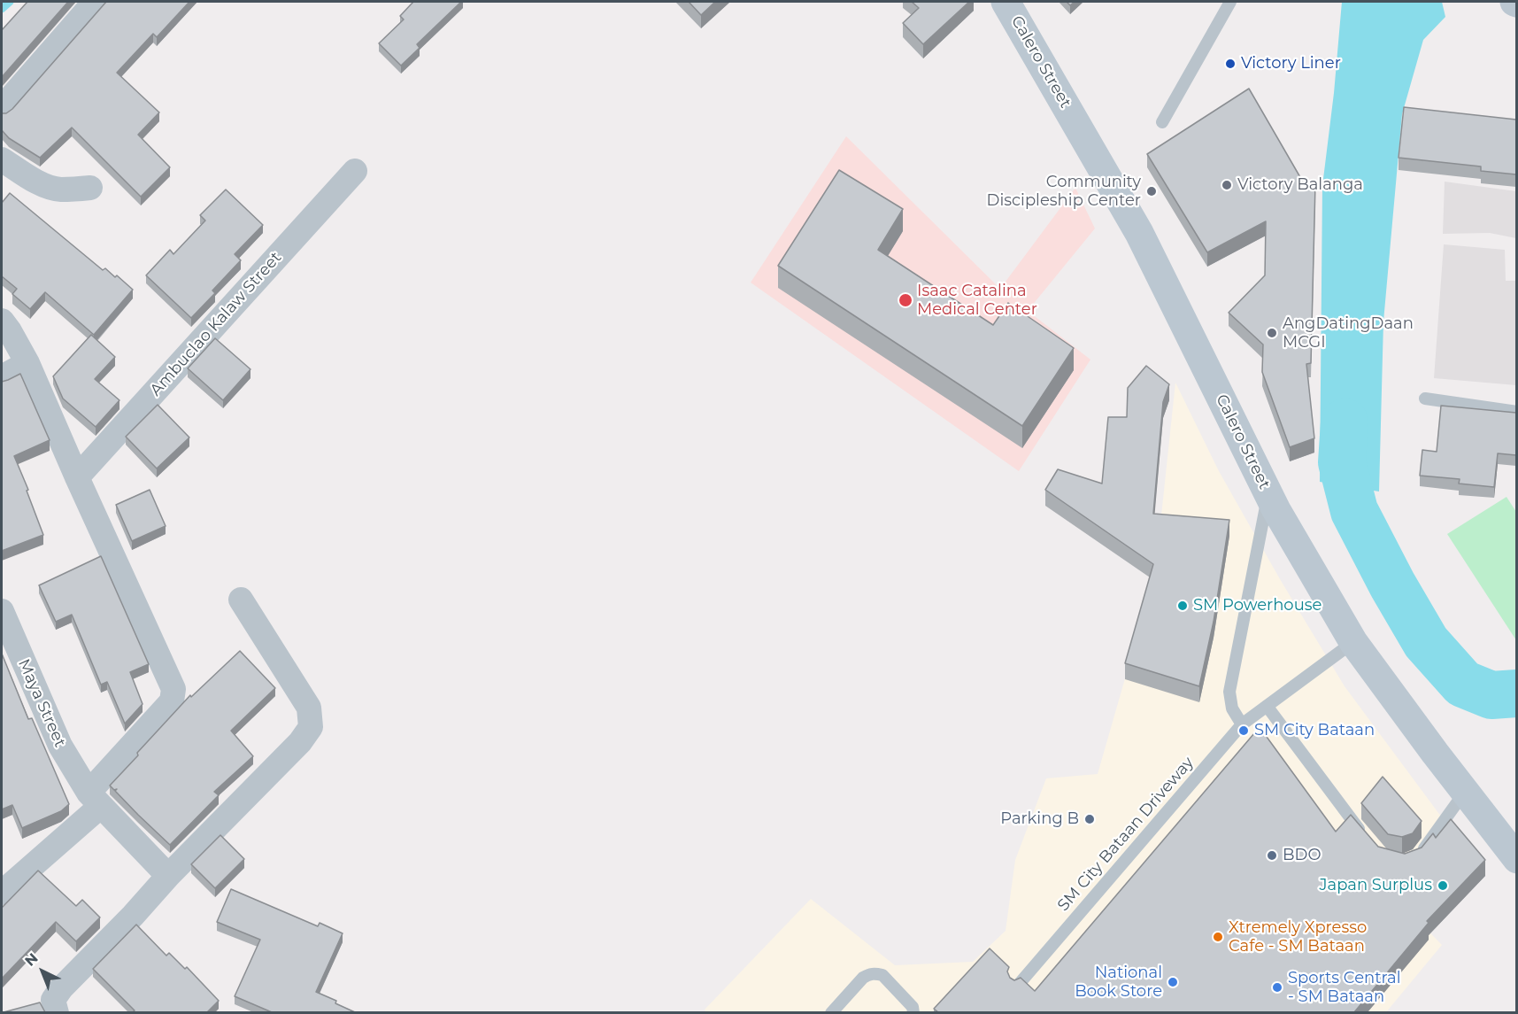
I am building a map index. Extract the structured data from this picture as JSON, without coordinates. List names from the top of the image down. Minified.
{"streets":{"main road":["Calero Street"],"street":["Ambuclao Kalaw Street","Maya Street"],"lane":["SM City Bataan Driveway"]},"crossings":[["Calero Street","SM City Bataan Driveway"]],"places":["Victory Liner","Victory Balanga","Community Discipleship Center","Isaac Catalina Medical Center","AngDatingDaan MCGI","SM Powerhouse","SM City Bataan","Parking B","BDO","Japan Surplus","Xtremely Xpresso Cafe - SM Bataan","National Book Store","Sports Central - SM Bataan"],"north":"top left"}
